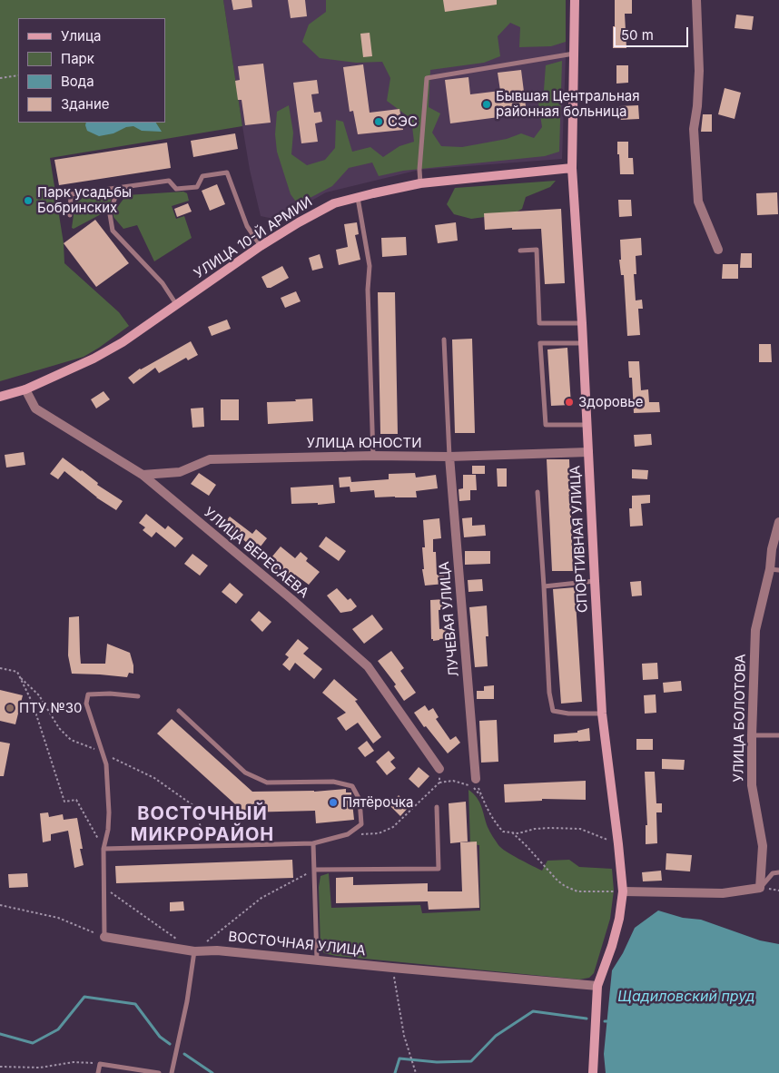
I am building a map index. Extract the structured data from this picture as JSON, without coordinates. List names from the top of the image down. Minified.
{"streets":{"street":["УЛИЦА 10-Й АРМИИ","УЛИЦА ЮНОСТИ","СПОРТИВНАЯ УЛИЦА","УЛИЦА ВЕРЕСАЕВА","ЛУЧЕВАЯ УЛИЦА","УЛИЦА БОЛОТОВА","ВОСТОЧНАЯ УЛИЦА"]},"crossings":[["УЛИЦА 10-Й АРМИИ","СПОРТИВНАЯ УЛИЦА"],["УЛИЦА 10-Й АРМИИ","УЛИЦА ВЕРЕСАЕВА"],["УЛИЦА ЮНОСТИ","СПОРТИВНАЯ УЛИЦА"],["УЛИЦА ЮНОСТИ","УЛИЦА ВЕРЕСАЕВА"],["УЛИЦА ЮНОСТИ","ЛУЧЕВАЯ УЛИЦА"],["СПОРТИВНАЯ УЛИЦА","ВОСТОЧНАЯ УЛИЦА"]],"districts":["ВОСТОЧНЫЙ МИКРОРАЙОН"],"water":["Щадиловский пруд"],"places":["Бывшая Центральная районная больница","СЭС","Парк усадьбы Бобринских","Здоровье","ПТУ №30","Пятёрочка"],"legend":["Улица","Парк","Вода","Здание"],"scale_bar":"50 m"}
